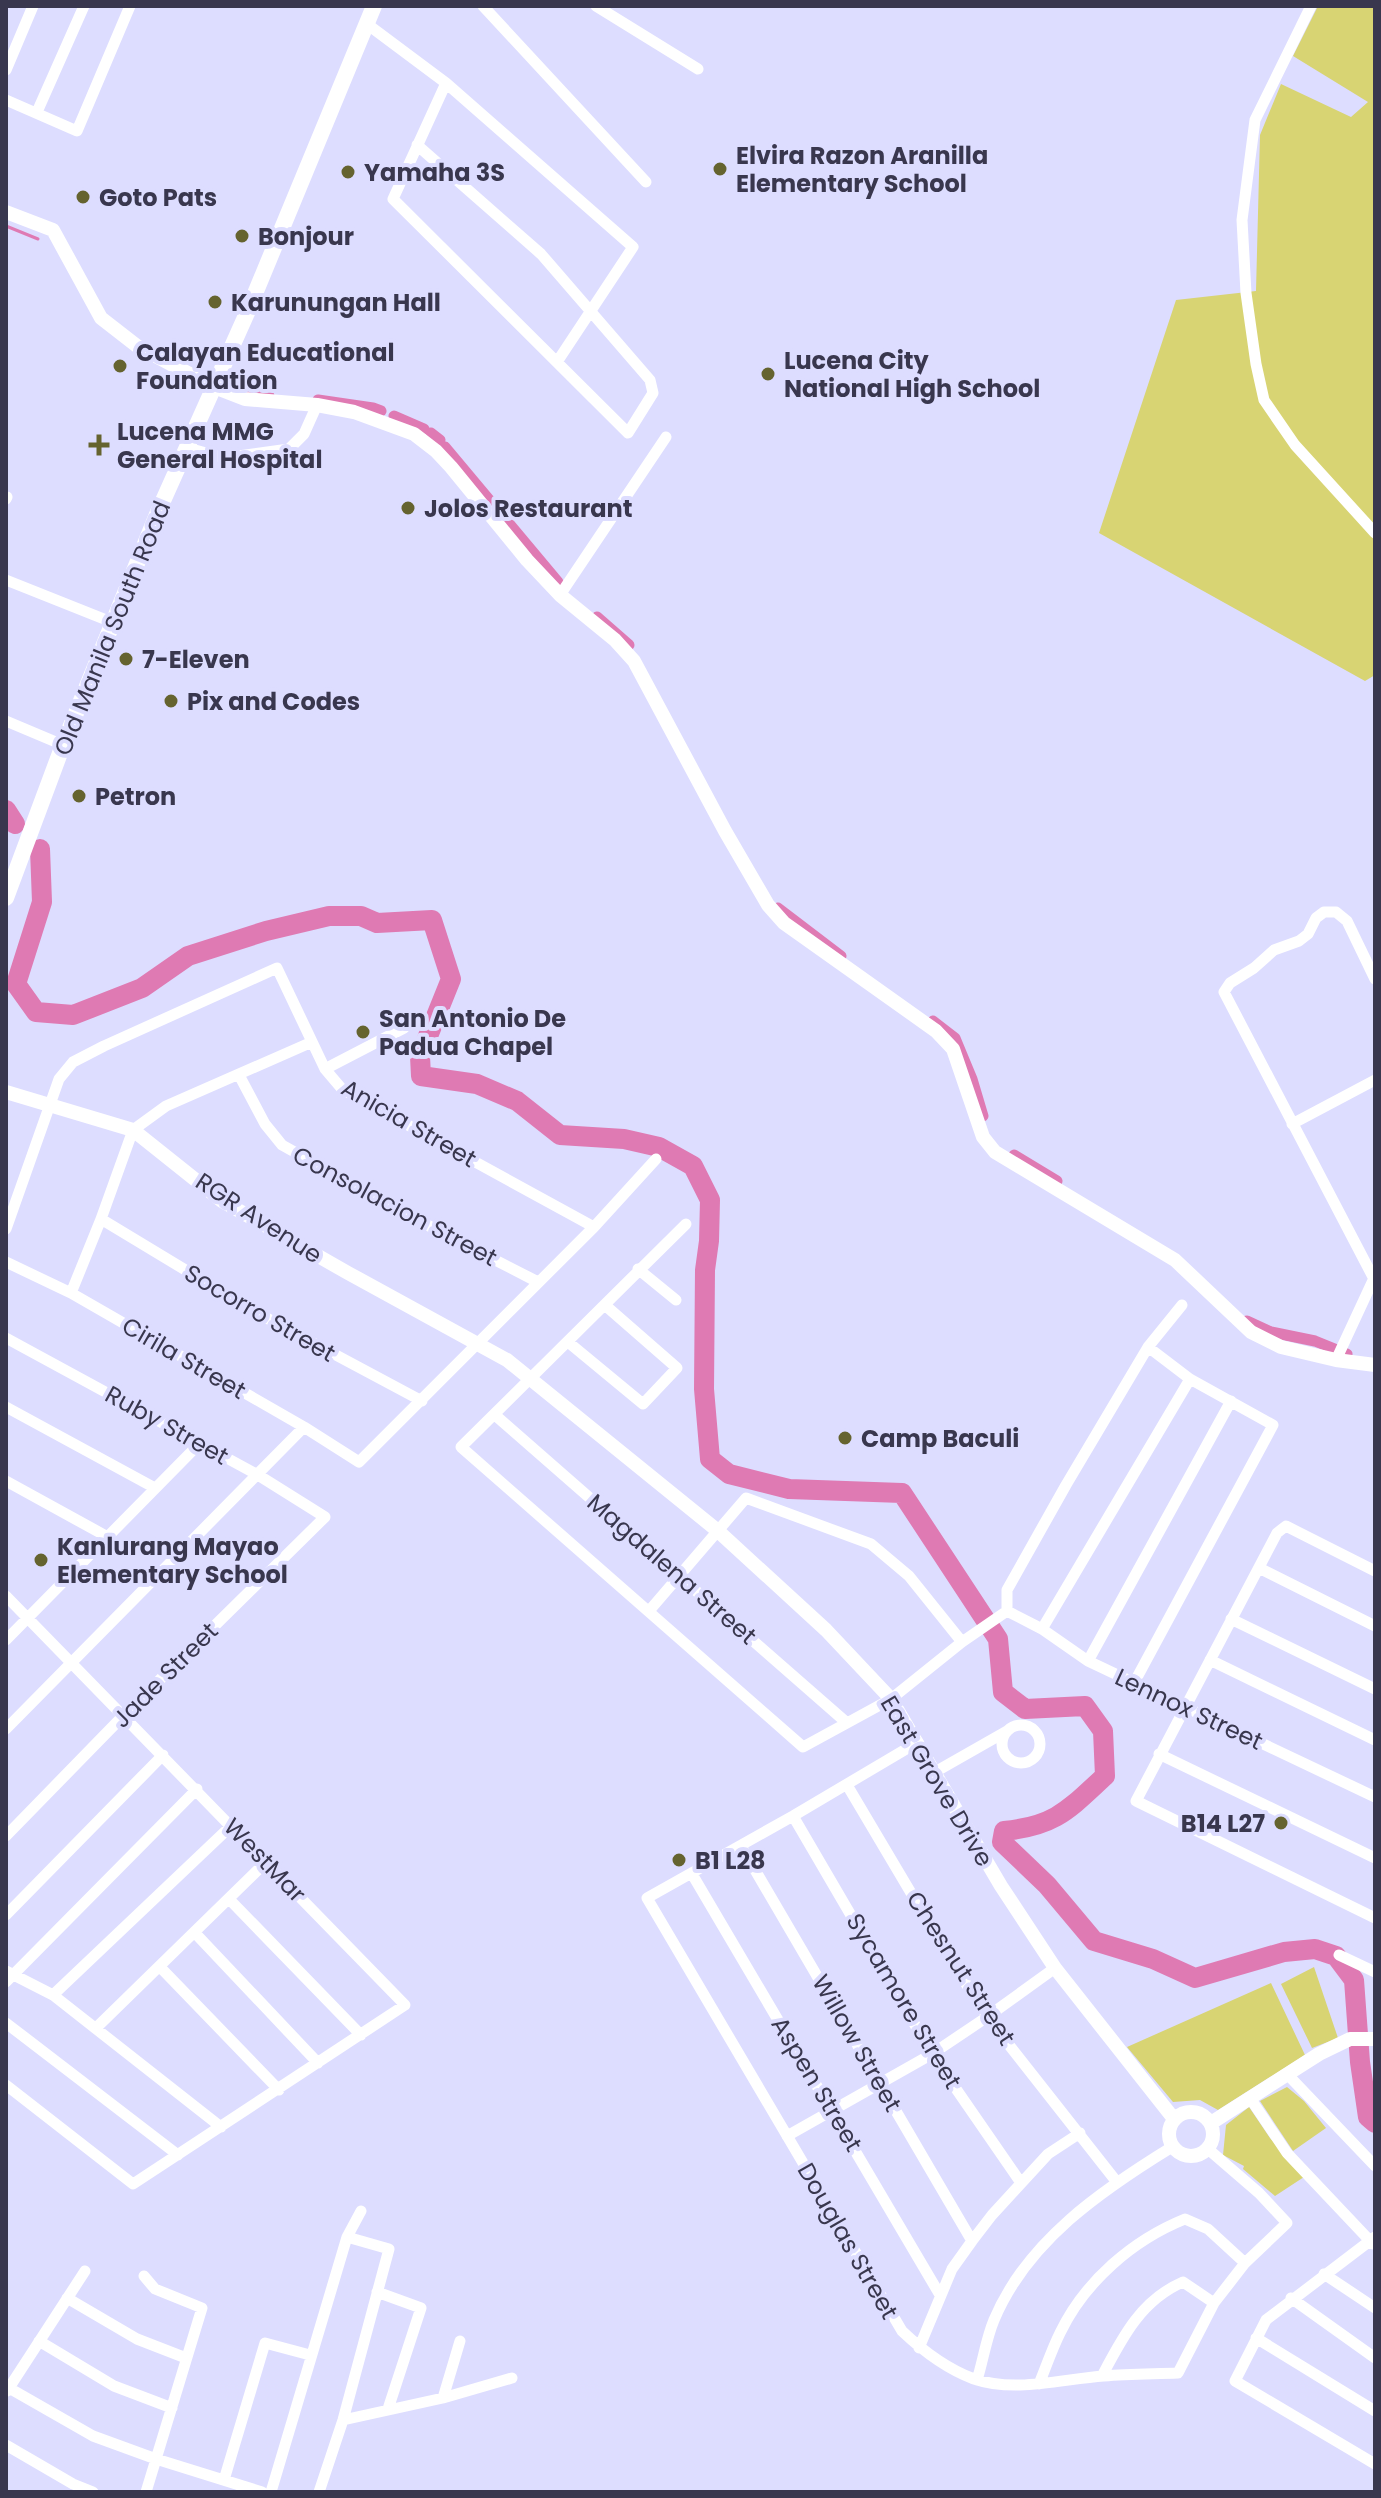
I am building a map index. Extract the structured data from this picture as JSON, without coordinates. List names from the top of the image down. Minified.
{"streets":{"main road":["Old Manila South Road"],"street":["Anicia Street","Consolacion Street","RGR Avenue","Socorro Street","Cirila Street","Ruby Street","Magdalena Street","Jade Street","Lennox Street","East Grove Drive","WestMar","Chesnut Street","Sycamore Street","Willow Street","Aspen Street","Douglas Street"]},"crossings":[["Anicia Street","RGR Avenue"],["RGR Avenue","East Grove Drive"],["Socorro Street","Cirila Street"],["Ruby Street","Jade Street"],["Jade Street","WestMar"],["Aspen Street","Douglas Street"]],"places":{"other":["Elvira Razon Aranilla Elementary School","Yamaha 3S","Goto Pats","Bonjour","Karunungan Hall","Calayan Educational Foundation","Lucena City National High School","Jolos Restaurant","7-Eleven","Pix and Codes","Petron","San Antonio De Padua Chapel","Camp Baculi","Kanlurang Mayao Elementary School","B14 L27","B1 L28"],"health":["Lucena MMG General Hospital"]}}
